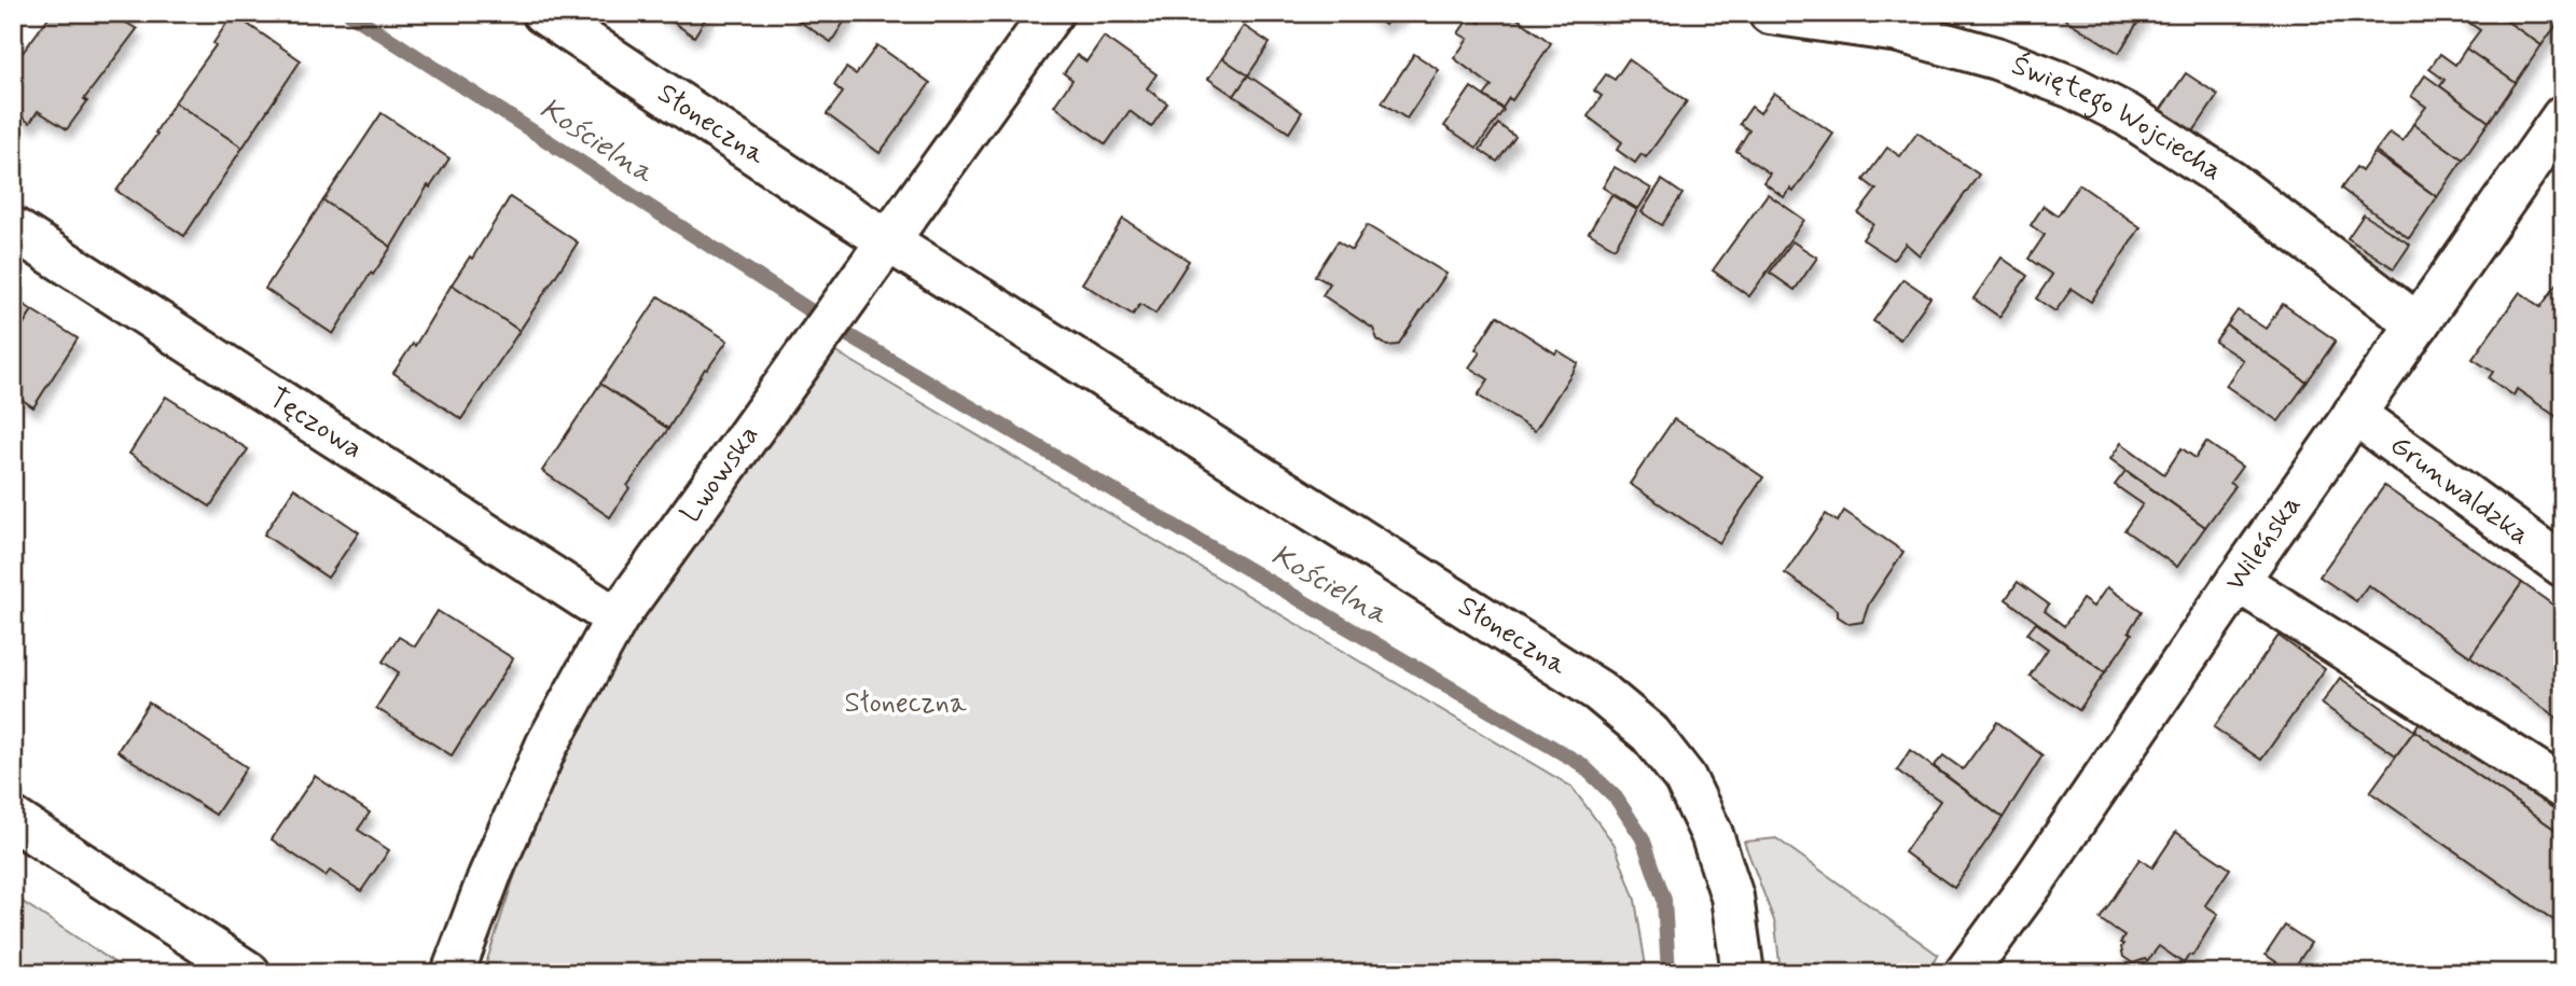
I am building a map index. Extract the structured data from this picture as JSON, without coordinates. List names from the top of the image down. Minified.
{"streets":{"street":["Świętego Wojciecha","Słoneczna","Tęczowa","Lwowska","Grunwaldzka","Wileńska"]},"crossings":[["Świętego Wojciecha","Wileńska"],["Słoneczna","Lwowska"],["Tęczowa","Lwowska"],["Grunwaldzka","Wileńska"]],"water":["Kościelna"],"parks":["Słoneczna"]}
